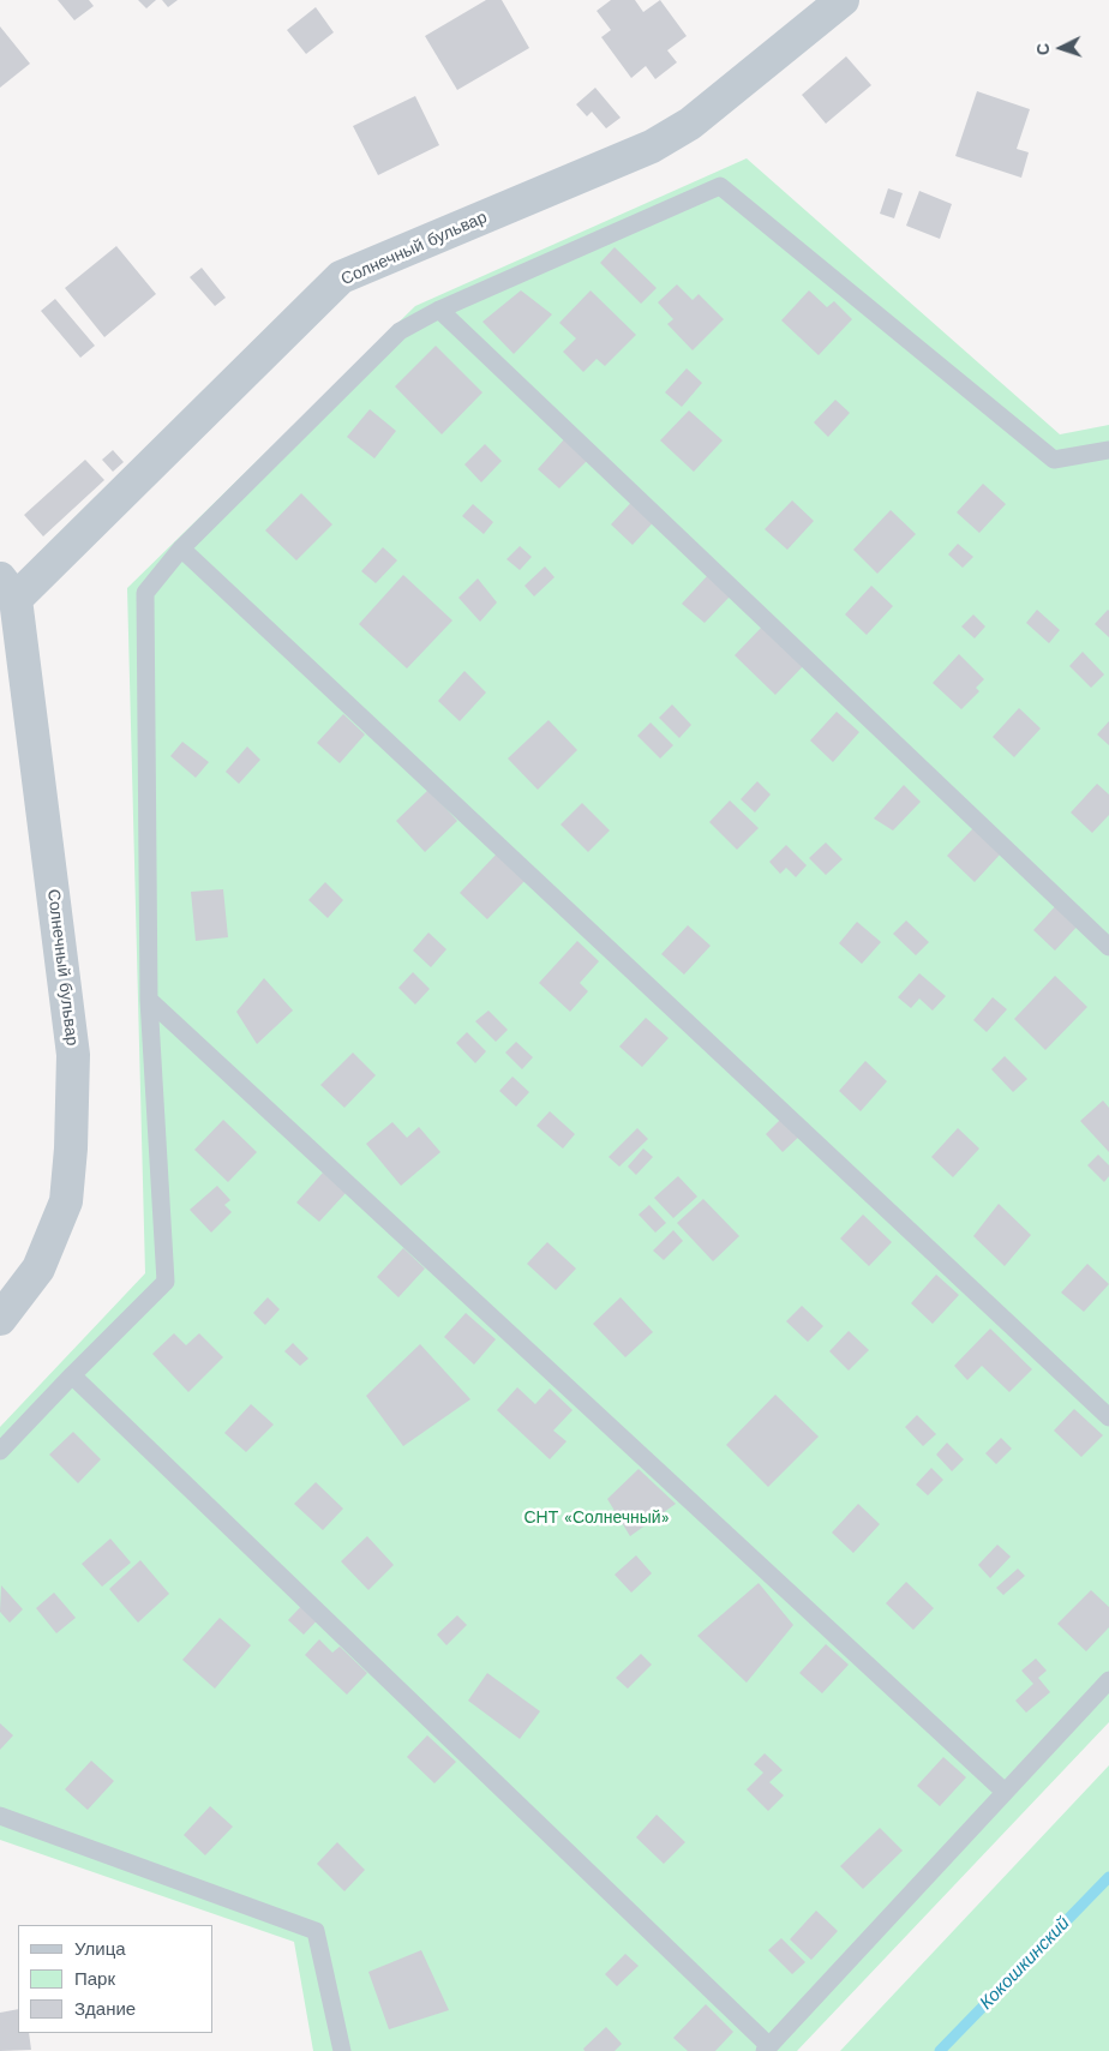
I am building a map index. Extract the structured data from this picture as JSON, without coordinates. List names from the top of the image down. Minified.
{"streets":{"street":["Солнечный бульвар"]},"water":["Кокошкинский"],"parks":["СНТ «Солнечный»"],"legend":["Улица","Парк","Здание"],"north":"left"}
